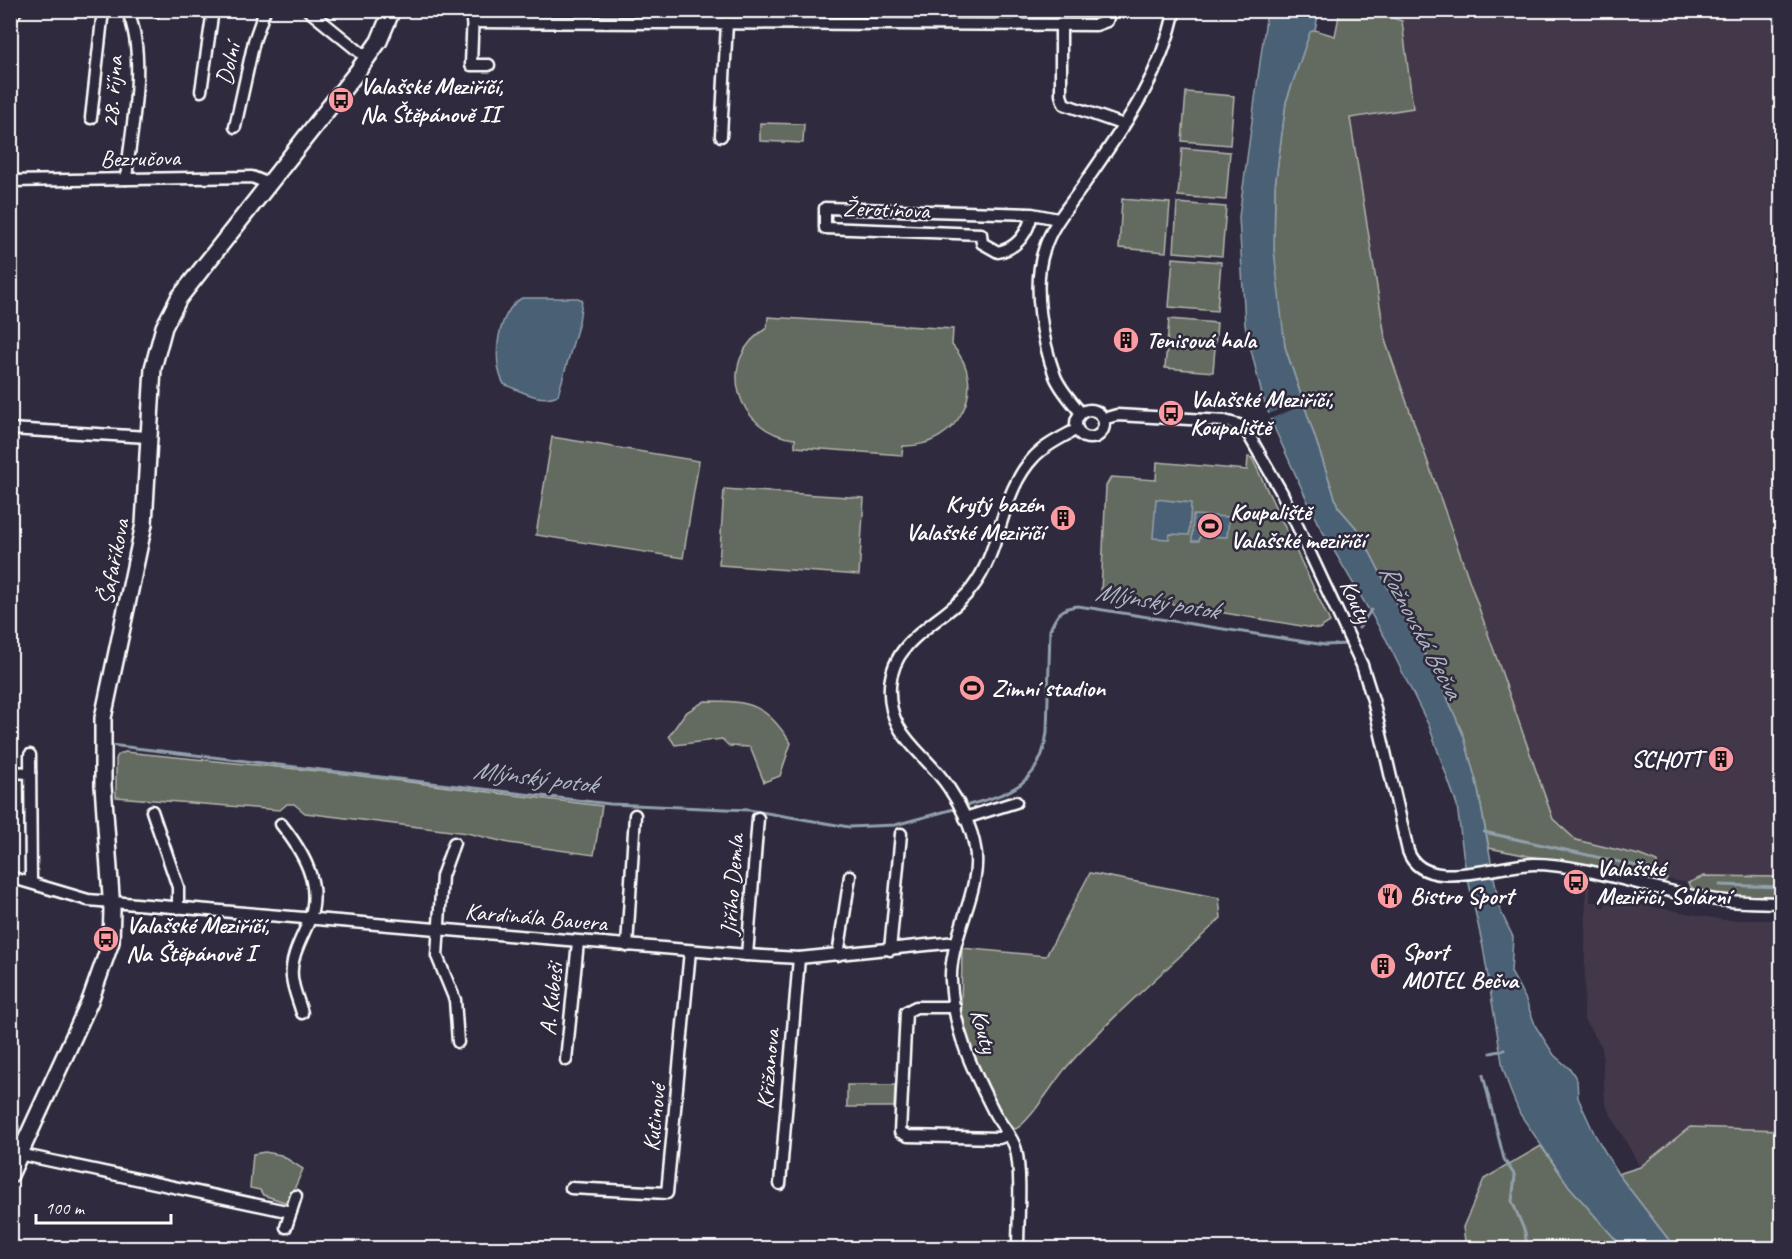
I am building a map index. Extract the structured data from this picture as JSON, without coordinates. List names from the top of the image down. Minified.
{"streets":{"street":["Dolní","28. října","Bezručova","Žerotínova","Šafaříkova","Kouty","Jiřího Demla","Kardinála Bauera","A. Kubeši","Křižanova","Kutinové"]},"crossings":[["28. října","Bezručova"],["Bezručova","Šafaříkova"],["Šafaříkova","Kardinála Bauera"],["Kouty","Kardinála Bauera"],["Jiřího Demla","Kardinála Bauera"],["Kardinála Bauera","A. Kubeši"],["Kardinála Bauera","Křižanova"],["Kardinála Bauera","Kutinové"]],"water":["Mlýnský potok","Rožnovská Bečva"],"places":{"bus stop":["Valašské Meziříčí, Na Štěpánově II","Valašské Meziříčí, Koupaliště","Valašské Meziřící, Solární","Valašské Meziříčí, Na Štěpánově I"],"building":["Tenisová hala","Krytý bazén Valašské Meziříčí","SCHOTT","Sport MOTEL Bečva"],"sports":["Koupaliště Valašské meziříčí","Zimní stadion"],"restaurant":["Bistro Sport"]},"scale_bar":"100 m"}
